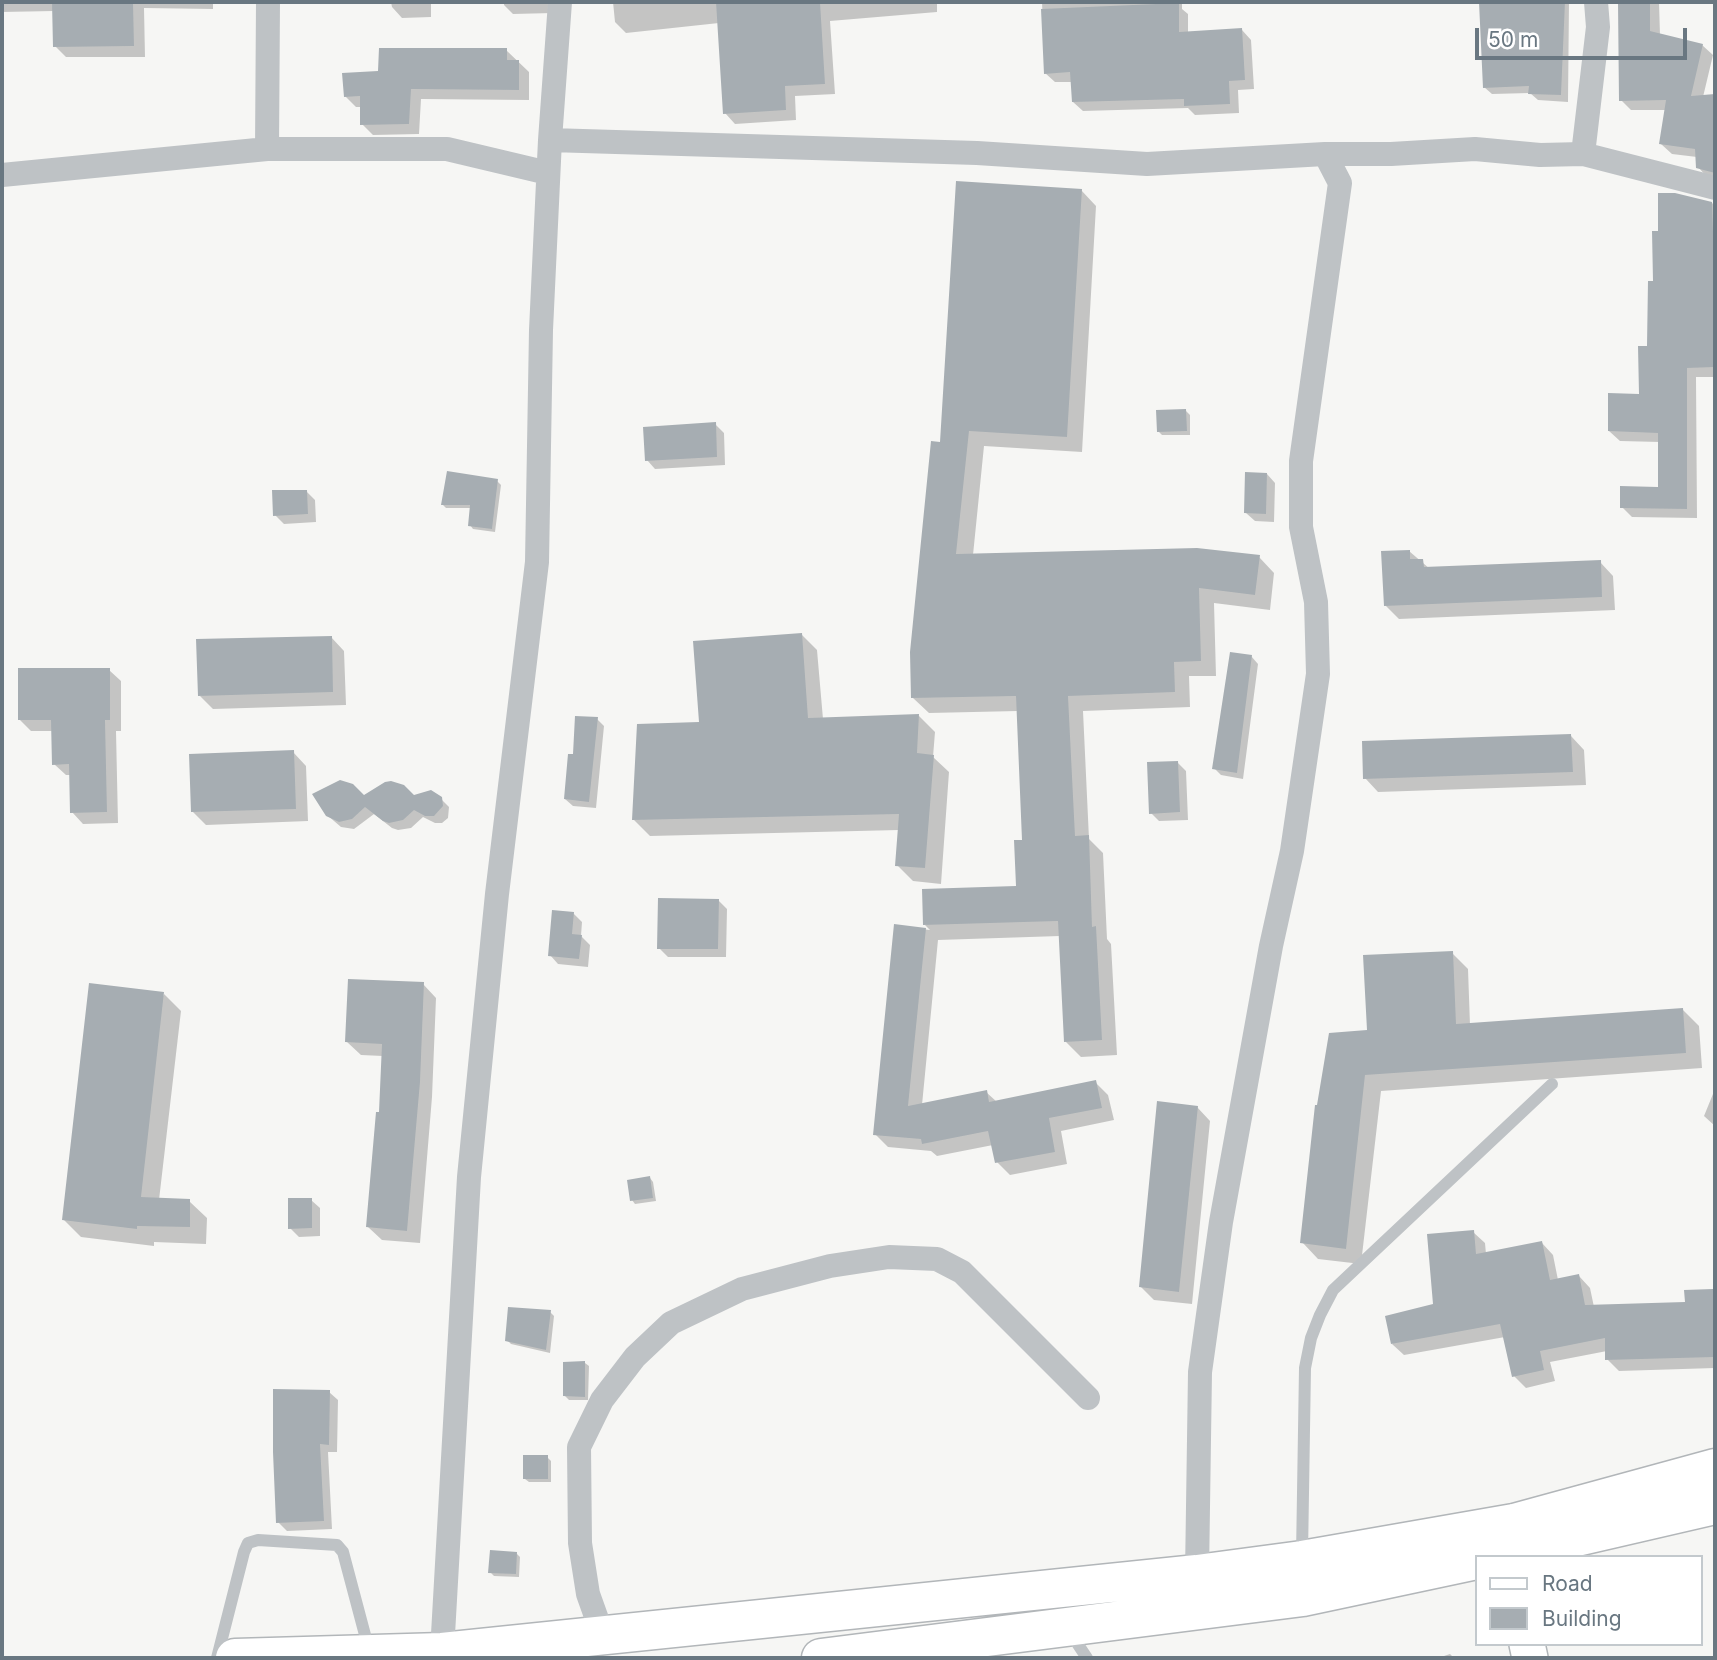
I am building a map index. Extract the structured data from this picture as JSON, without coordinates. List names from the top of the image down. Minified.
{"legend":["Road","Building"],"scale_bar":"50 m"}
